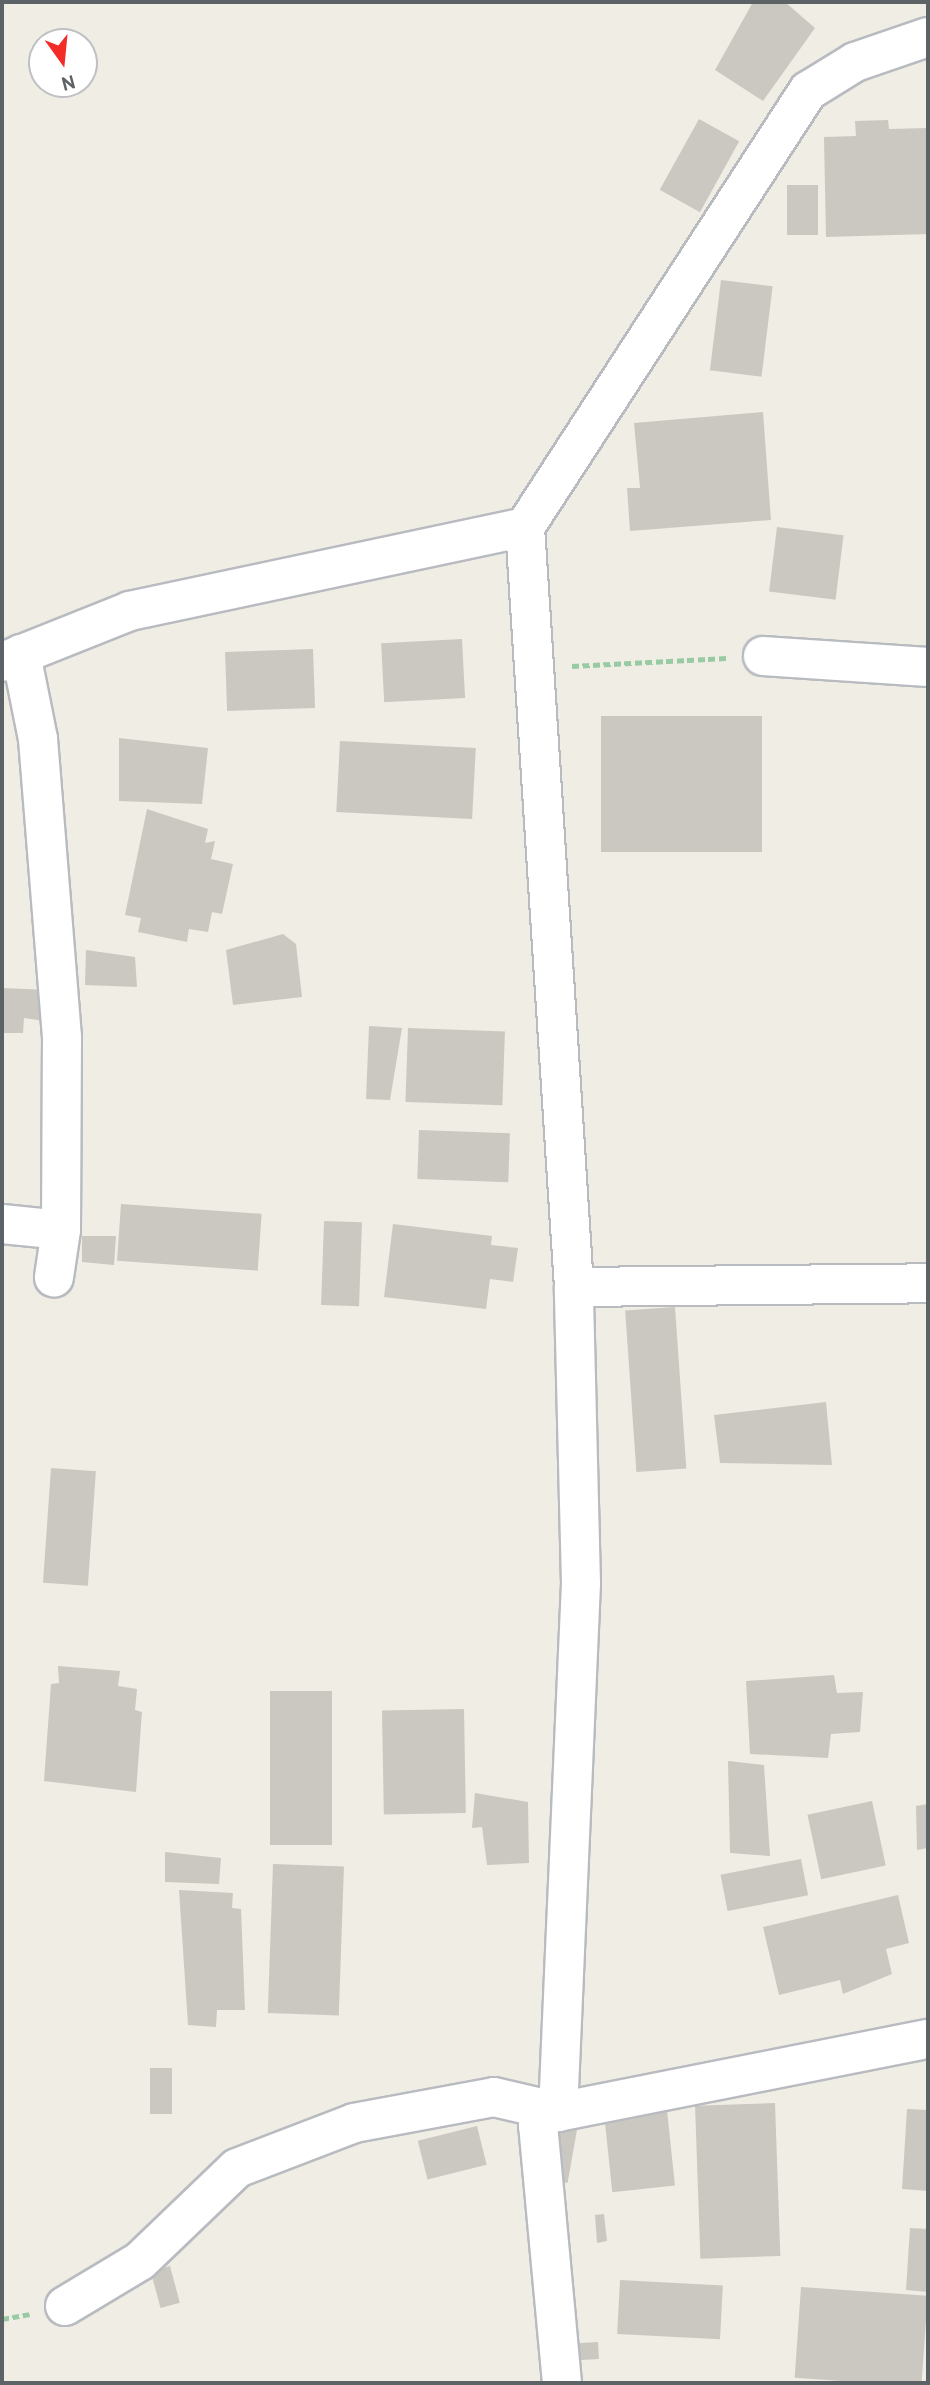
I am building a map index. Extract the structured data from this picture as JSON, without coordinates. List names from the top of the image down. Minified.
{"north":"bottom"}
